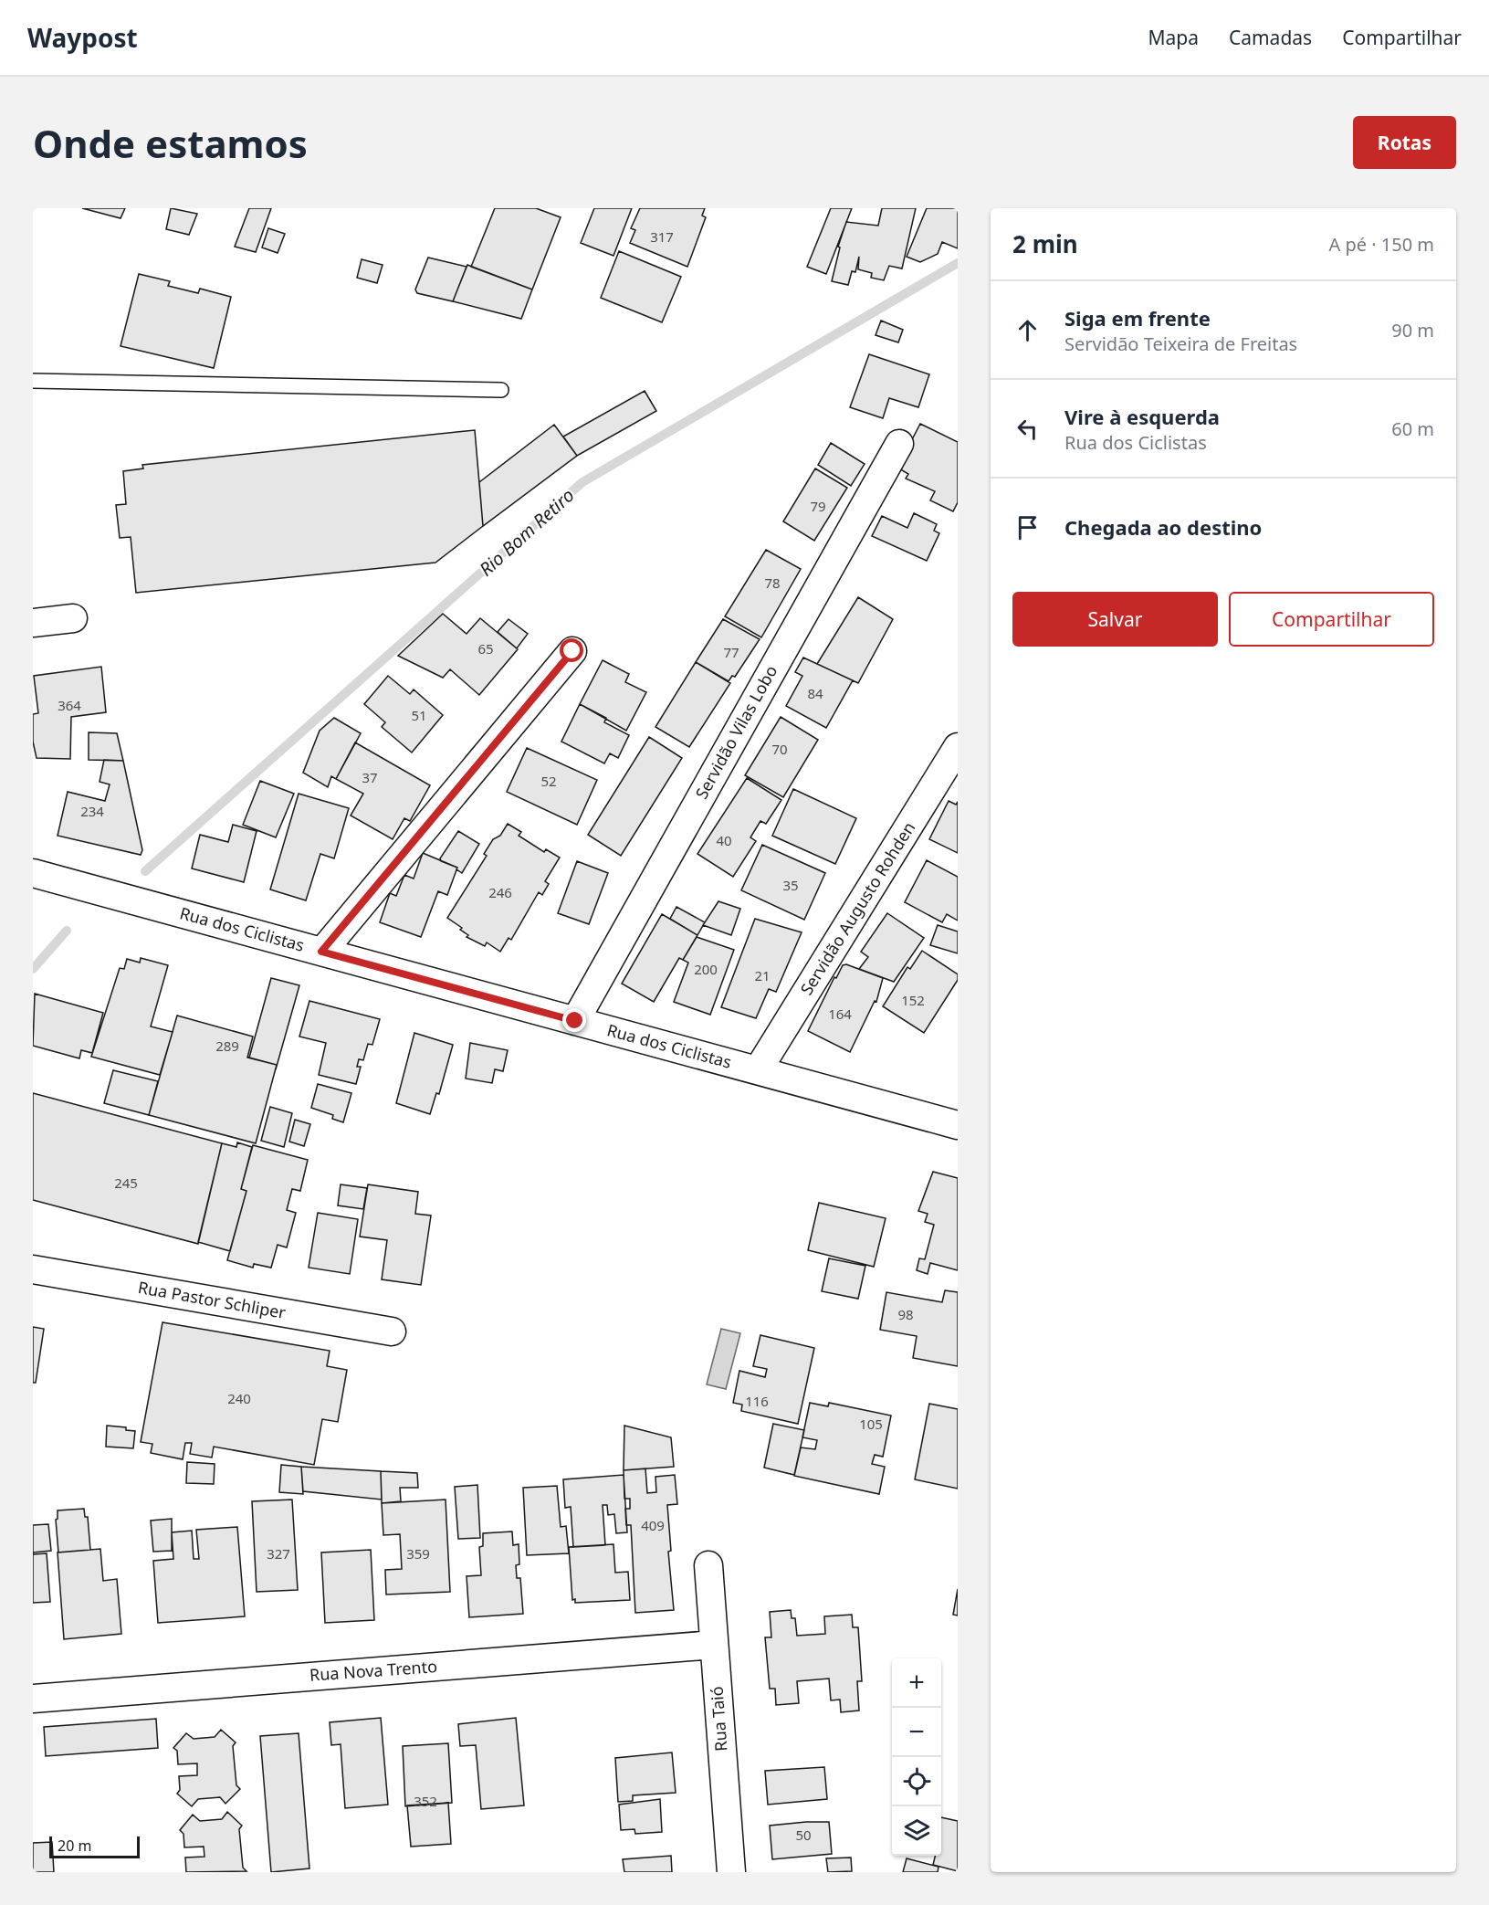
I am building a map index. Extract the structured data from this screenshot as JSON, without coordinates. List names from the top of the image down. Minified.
{"streets":{"street":["Servidão Vilas Lobo","Servidão Augusto Rohden","Rua dos Ciclistas","Rua Pastor Schliper","Rua Nova Trento","Rua Taió"]},"crossings":[["Servidão Vilas Lobo","Rua dos Ciclistas"],["Servidão Augusto Rohden","Rua dos Ciclistas"],["Rua Nova Trento","Rua Taió"]],"water":["Rio Bom Retiro"],"house_numbers":["317","79","78","65","77","84","364","51","70","37","52","234","40","35","246","200","21","152","164","289","245","98","240","116","105","409","327","359","352","50"],"scale_bar":"20 m","page":{"header":"Waypost","nav":["Mapa","Camadas","Compartilhar"],"buttons":["Rotas",["Salvar","Compartilhar"]],"title":"Onde estamos","heading":["2 min","A pé · 150 m"],"list":[["Siga em frente","Servidão Teixeira de Freitas","90 m"],["Vire à esquerda","Rua dos Ciclistas","60 m"],"Chegada ao destino"],"map_buttons":["+","−"],"scale":"20 m"}}
